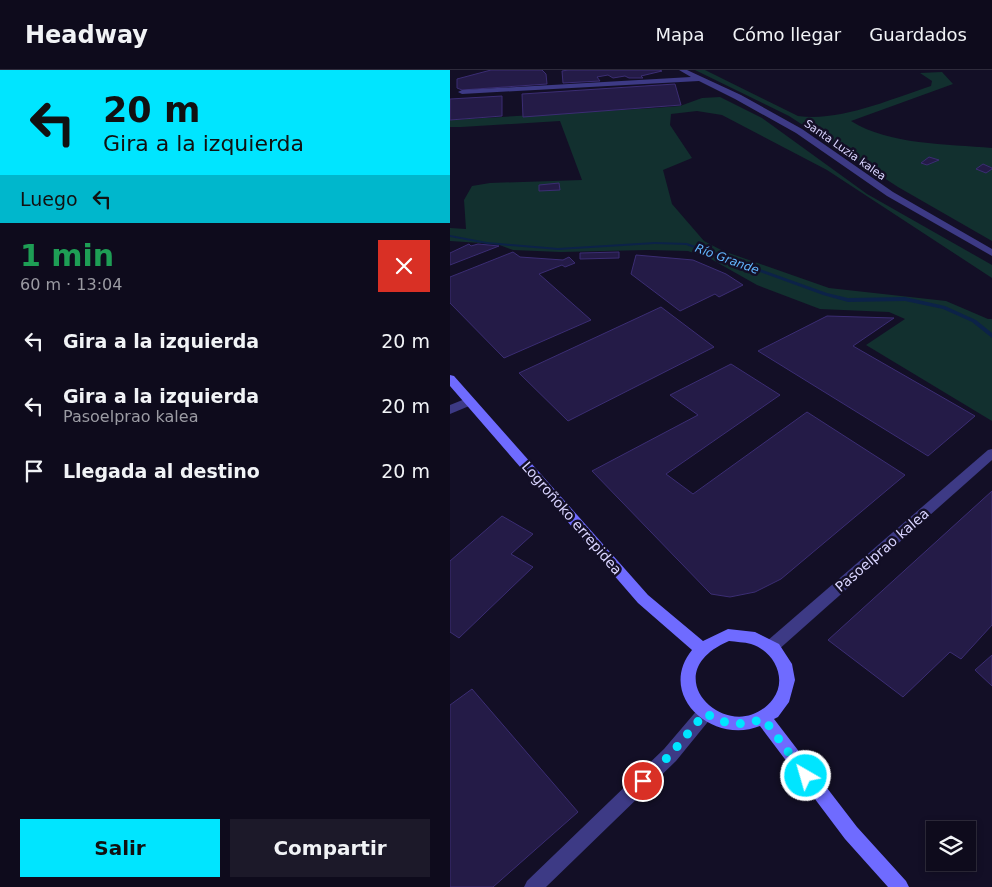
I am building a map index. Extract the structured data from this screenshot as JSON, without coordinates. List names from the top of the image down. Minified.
{"streets":{"main road":["Logroñoko errepidea"],"street":["Santa Luzia kalea","Pasoelprao kalea"]},"crossings":[["Logroñoko errepidea","Pasoelprao kalea"]],"water":["Río Grande"],"page":{"header":"Headway","nav":["Mapa","Cómo llegar","Guardados"],"turn":["20 m","Gira a la izquierda"],"then":"Luego","heading":["1 min","60 m · 13:04"],"list":[{"name":"Gira a la izquierda","value":"20 m"},{"name":"Gira a la izquierda","note":"Pasoelprao kalea","value":"20 m"},{"name":"Llegada al destino","value":"20 m"}],"buttons":["Salir","Compartir"]}}
